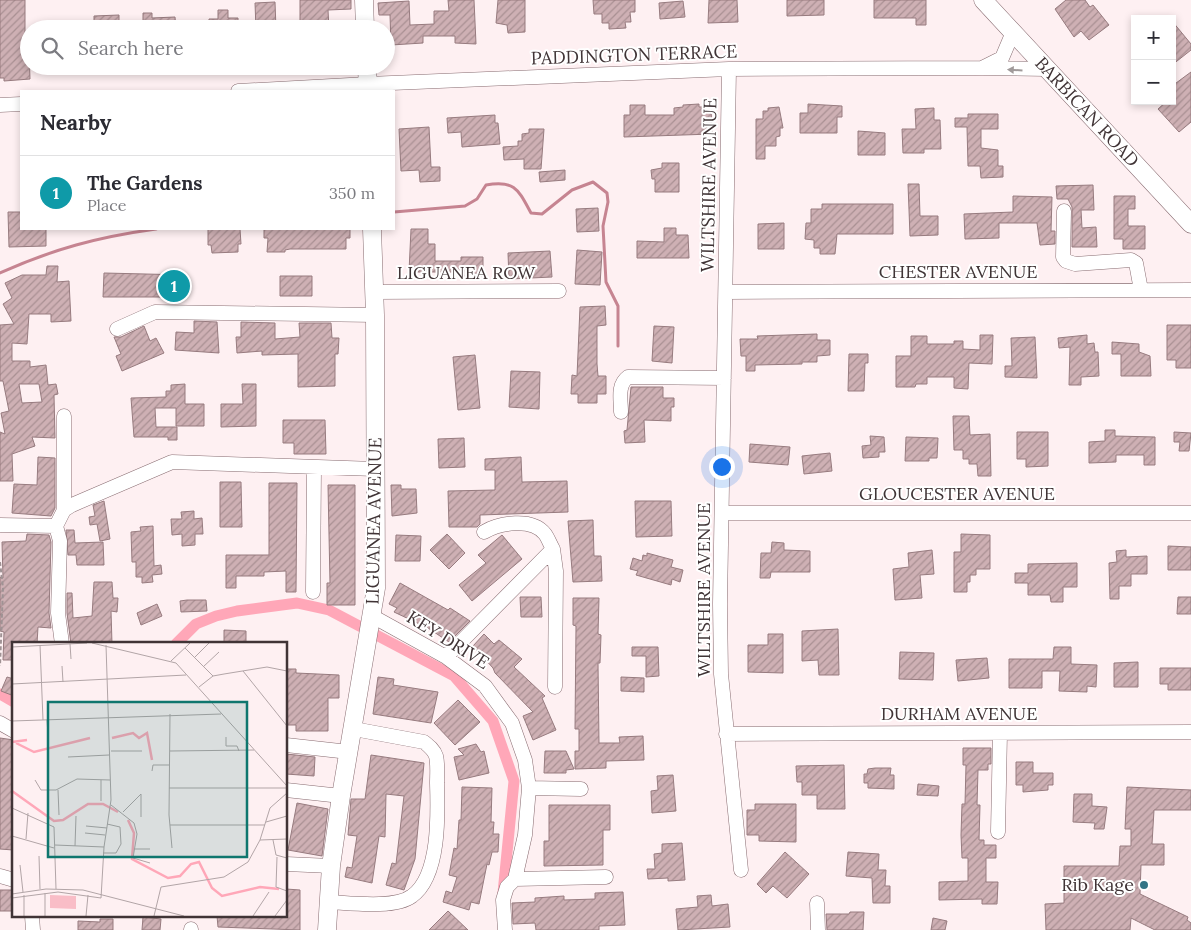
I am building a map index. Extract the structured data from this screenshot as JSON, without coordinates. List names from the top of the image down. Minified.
{"streets":{"main road":["BARBICAN ROAD","LIGUANEA AVENUE"],"street":["PADDINGTON TERRACE","WILTSHIRE AVENUE","CHESTER AVENUE","LIGUANEA ROW","GLOUCESTER AVENUE","KEY DRIVE","DURHAM AVENUE"]},"crossings":[["PADDINGTON TERRACE","BARBICAN ROAD"],["PADDINGTON TERRACE","WILTSHIRE AVENUE"],["WILTSHIRE AVENUE","CHESTER AVENUE"],["WILTSHIRE AVENUE","GLOUCESTER AVENUE"],["WILTSHIRE AVENUE","DURHAM AVENUE"],["LIGUANEA ROW","LIGUANEA AVENUE"],["LIGUANEA AVENUE","KEY DRIVE"]],"places":["Rib Kage"],"page":{"map_buttons":["+","−"],"search":"Search here","heading":"Nearby","list":[{"mark":"1","name":"The Gardens","note":"Place","value":"350 m"}],"pins":"1"}}
